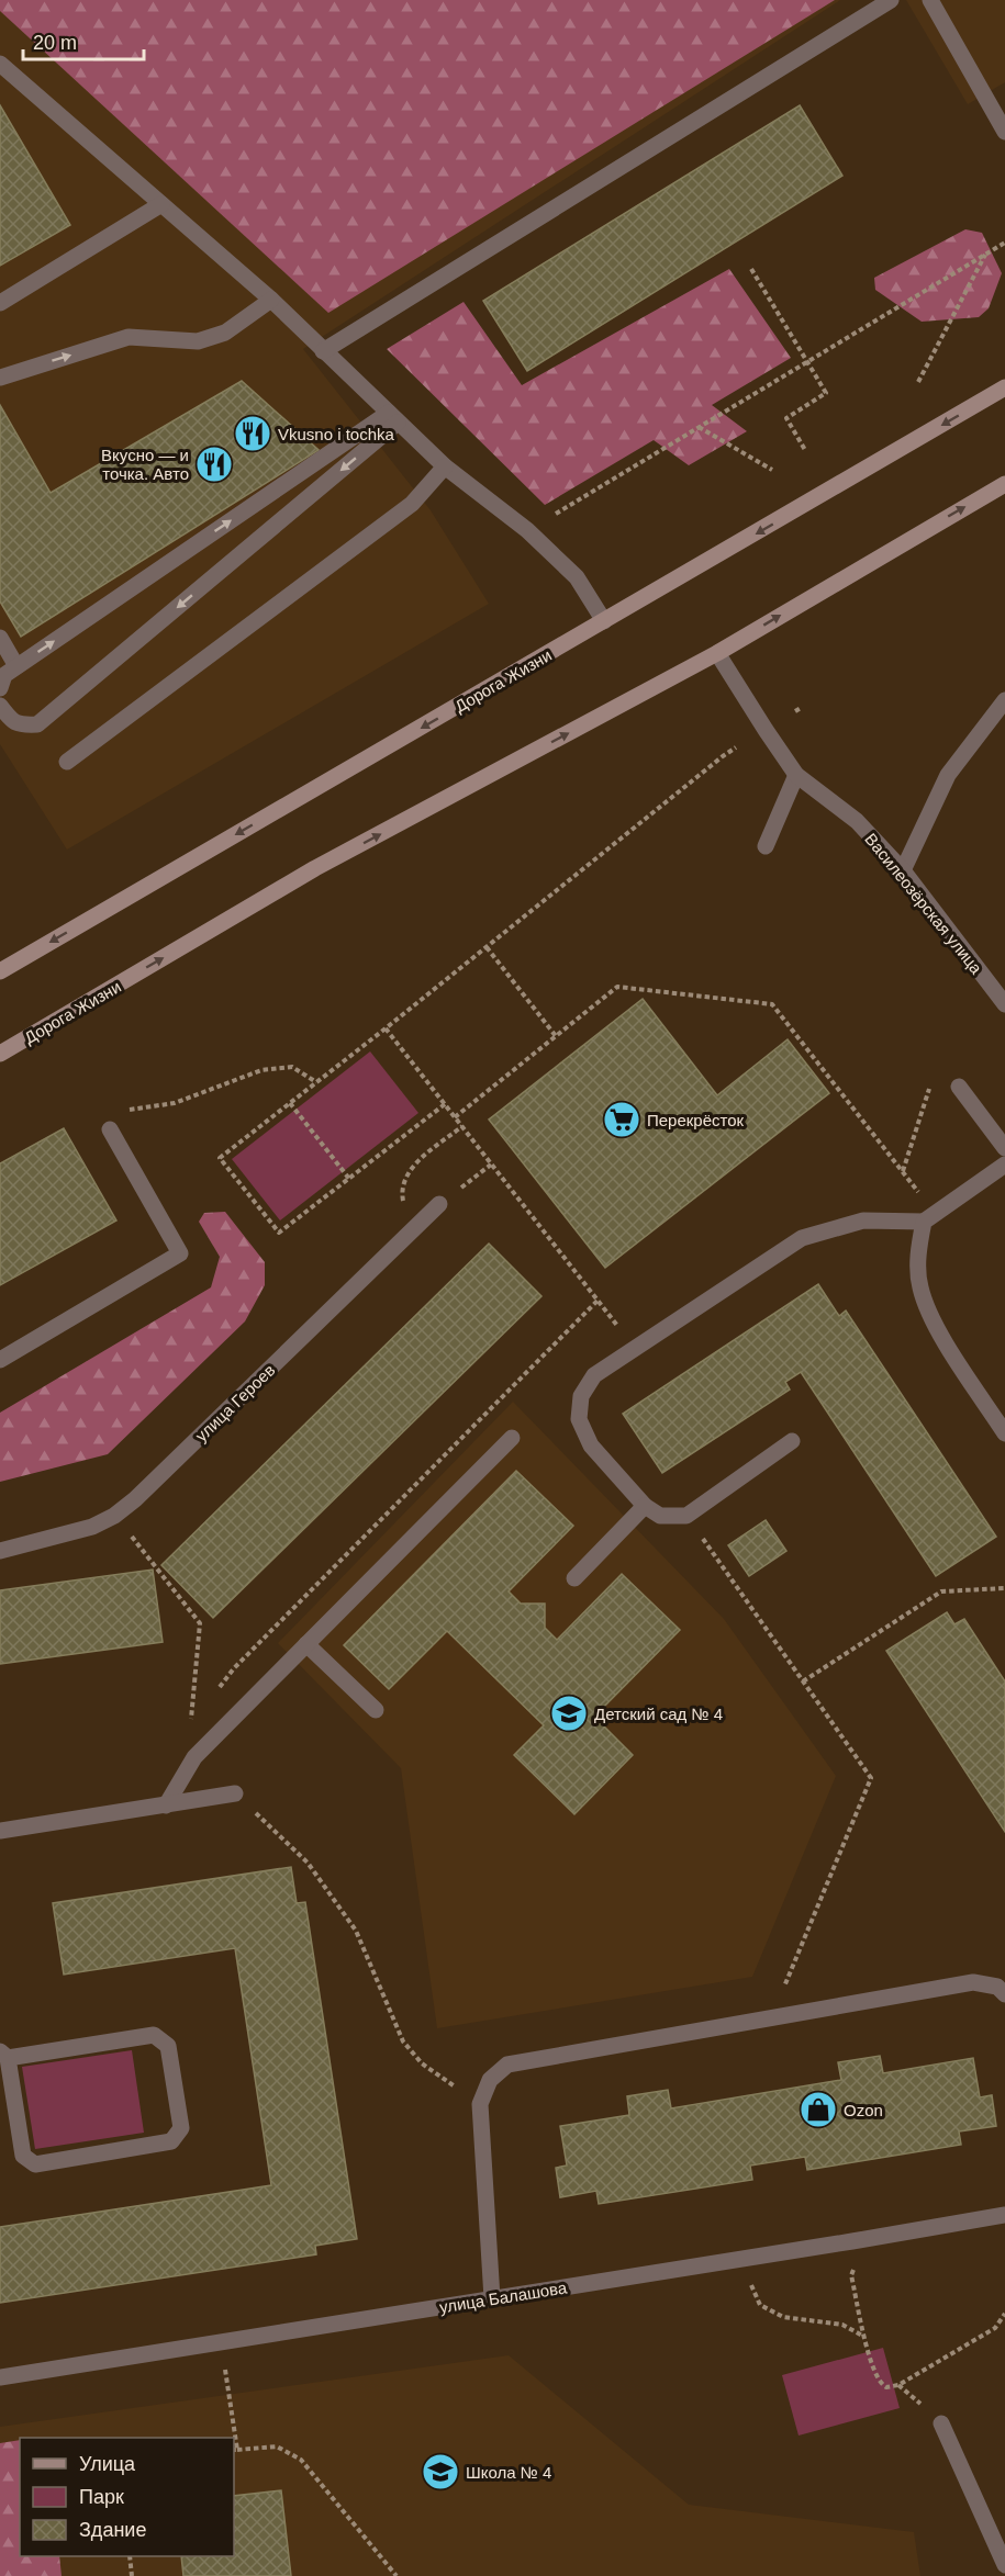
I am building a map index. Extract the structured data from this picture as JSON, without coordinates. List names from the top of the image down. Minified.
{"streets":{"main road":["Дорога Жизни"],"street":["Василеозёрская улица","улица Героев","улица Балашова"]},"crossings":[["Дорога Жизни","Василеозёрская улица"]],"places":{"restaurant":["Vkusno i tochka","Вкусно — и точка. Авто"],"supermarket":["Перекрёсток"],"school or university":["Детский сад № 4","Школа № 4"],"shop":["Ozon"]},"legend":["Улица","Парк","Здание"],"scale_bar":"20 m"}
